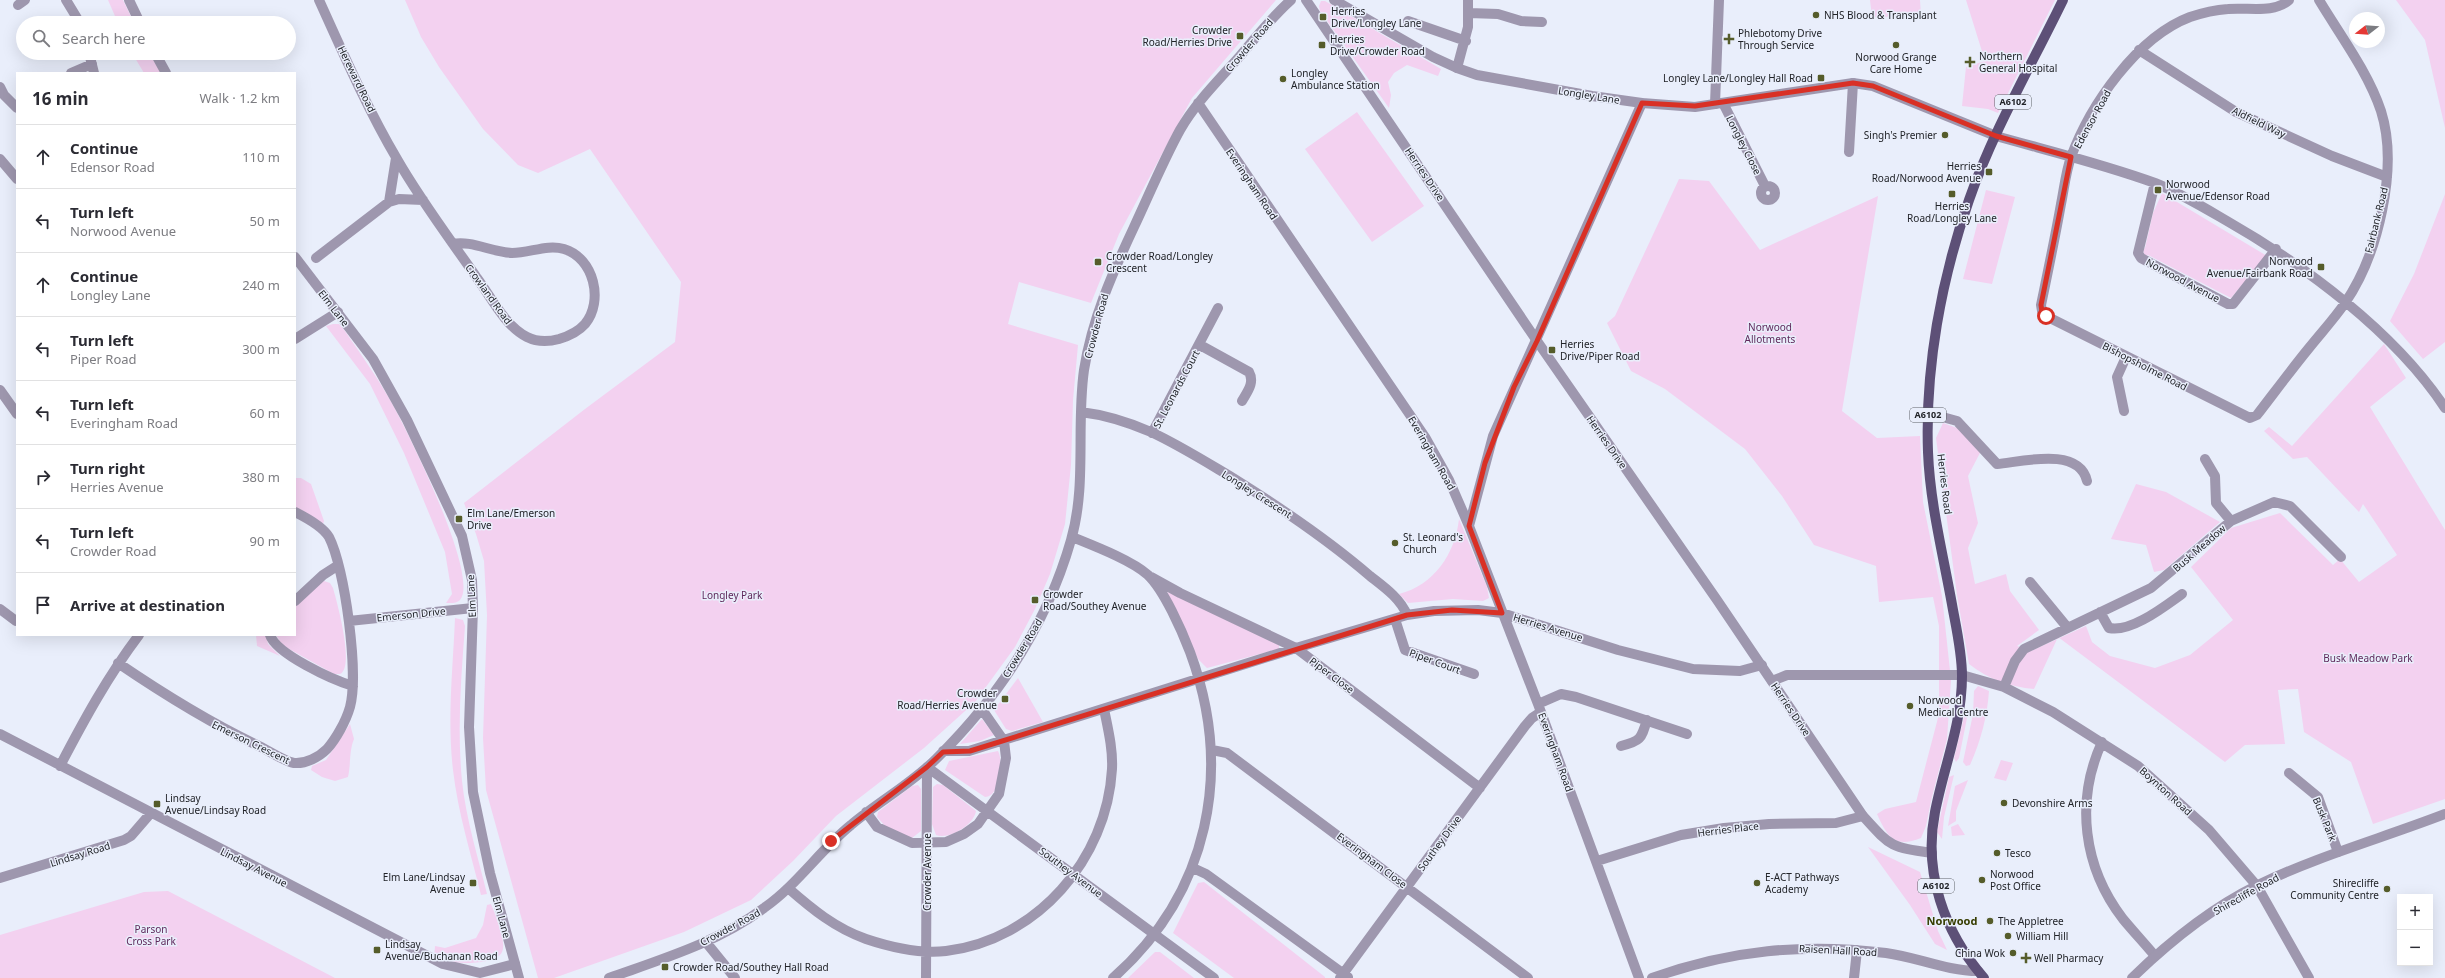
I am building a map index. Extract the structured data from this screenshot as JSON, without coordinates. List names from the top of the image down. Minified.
{"streets":{"main road":["A6102","Herries Road"],"street":["Crowder Road","Hereward Road","Longley Lane","Edensor Road","Aldfield Way","Longley Close","Herries Drive","Everingham Road","Fairbank Road","Norwood Avenue","Crowland Road","Elm Lane","Bishopsholme Road","St. Leonards Court","Longley Crescent","Busk Meadow","Emerson Drive","Herries Avenue","Piper Court","Piper Close","Emerson Crescent","Boynton Road","Busk Park","Herries Place","Southey Drive","Lindsay Road","Everingham Close","Lindsay Avenue","Crowder Avenue","Southey Avenue","Shirecliffe Road","Raisen Hall Road"]},"crossings":[["Crowder Road","Everingham Road"],["Crowder Road","Longley Crescent"],["Crowder Road","Herries Avenue"],["Crowder Road","Piper Close"],["Crowder Road","Crowder Avenue"],["Crowder Road","Southey Avenue"],["Hereward Road","Crowland Road"],["Longley Lane","Longley Close"],["Longley Lane","Herries Road"],["Edensor Road","Aldfield Way"],["Edensor Road","Bishopsholme Road"],["Aldfield Way","Fairbank Road"],["Herries Drive","Herries Road"],["Herries Drive","Herries Avenue"],["Herries Drive","Boynton Road"],["Herries Drive","Herries Place"],["Everingham Road","Herries Avenue"],["Everingham Road","Herries Place"],["Everingham Road","Southey Drive"],["Fairbank Road","Bishopsholme Road"],["Elm Lane","Emerson Drive"],["Elm Lane","Lindsay Avenue"],["St. Leonards Court","Longley Crescent"],["Herries Road","Boynton Road"],["Herries Road","Raisen Hall Road"],["Longley Crescent","Herries Avenue"],["Busk Meadow","Boynton Road"],["Emerson Drive","Emerson Crescent"],["Herries Avenue","Piper Court"],["Herries Avenue","Piper Close"],["Piper Close","Southey Drive"],["Boynton Road","Shirecliffe Road"],["Busk Park","Shirecliffe Road"],["Southey Drive","Everingham Close"],["Lindsay Road","Lindsay Avenue"],["Crowder Avenue","Southey Avenue"]],"districts":["Norwood"],"parks":["Norwood Allotments","Longley Park","Busk Meadow Park","Parson Cross Park"],"places":{"other":["NHS Blood & Transplant","Norwood Grange Care Home","Longley Ambulance Station","Singh's Premier","St. Leonard's Church","Norwood Medical Centre","Devonshire Arms","Tesco","Norwood Post Office","E-ACT Pathways Academy","Shirecliffe Community Centre","The Appletree","William Hill","China Wok"],"transit":["Herries Drive/Longley Lane","Crowder Road/Herries Drive","Herries Drive/Crowder Road","Longley Lane/Longley Hall Road","Herries Road/Norwood Avenue","Norwood Avenue/Edensor Road","Herries Road/Longley Lane","Crowder Road/Longley Crescent","Norwood Avenue/Fairbank Road","Herries Drive/Piper Road","Elm Lane/Emerson Drive","Crowder Road/Southey Avenue","Crowder Road/Herries Avenue","Lindsay Avenue/Lindsay Road","Elm Lane/Lindsay Avenue","Lindsay Avenue/Buchanan Road","Crowder Road/Southey Hall Road"],"health":["Phlebotomy Drive Through Service","Northern General Hospital","Well Pharmacy"]},"north":"left","page":{"search":"Search here","heading":["16 min","Walk · 1.2 km"],"list":[["Continue","Edensor Road","110 m"],["Turn left","Norwood Avenue","50 m"],["Continue","Longley Lane","240 m"],["Turn left","Piper Road","300 m"],["Turn left","Everingham Road","60 m"],["Turn right","Herries Avenue","380 m"],["Turn left","Crowder Road","90 m"],"Arrive at destination"],"map_buttons":["+","−"]}}
